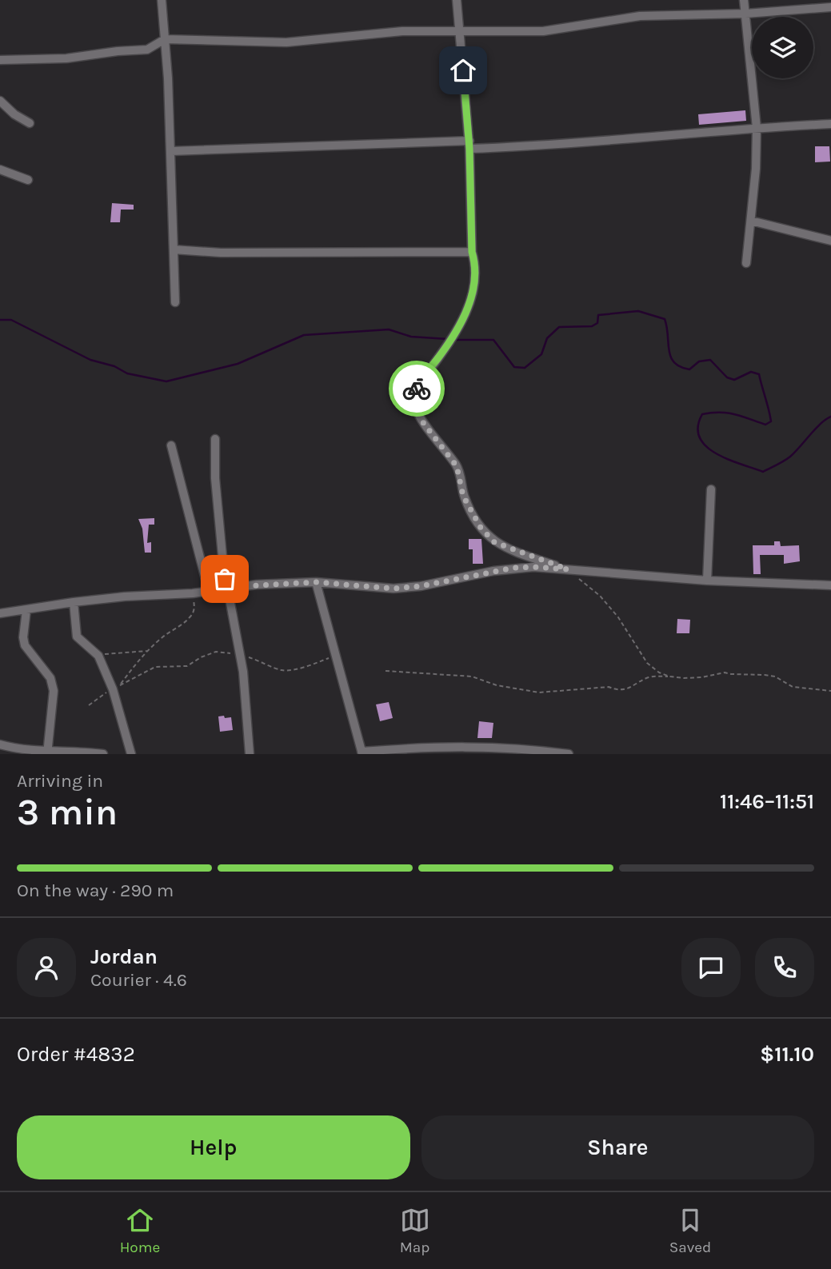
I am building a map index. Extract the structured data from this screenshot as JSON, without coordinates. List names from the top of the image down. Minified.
{"page":{"heading":["3 min","Arriving in","11:46–11:51"],"panel":["Jordan","Courier · 4.6","Order #4832","$11.10"],"bar":"On the way · 290 m","buttons":["Help","Share"],"tabs":["Home","Map","Saved"]}}
